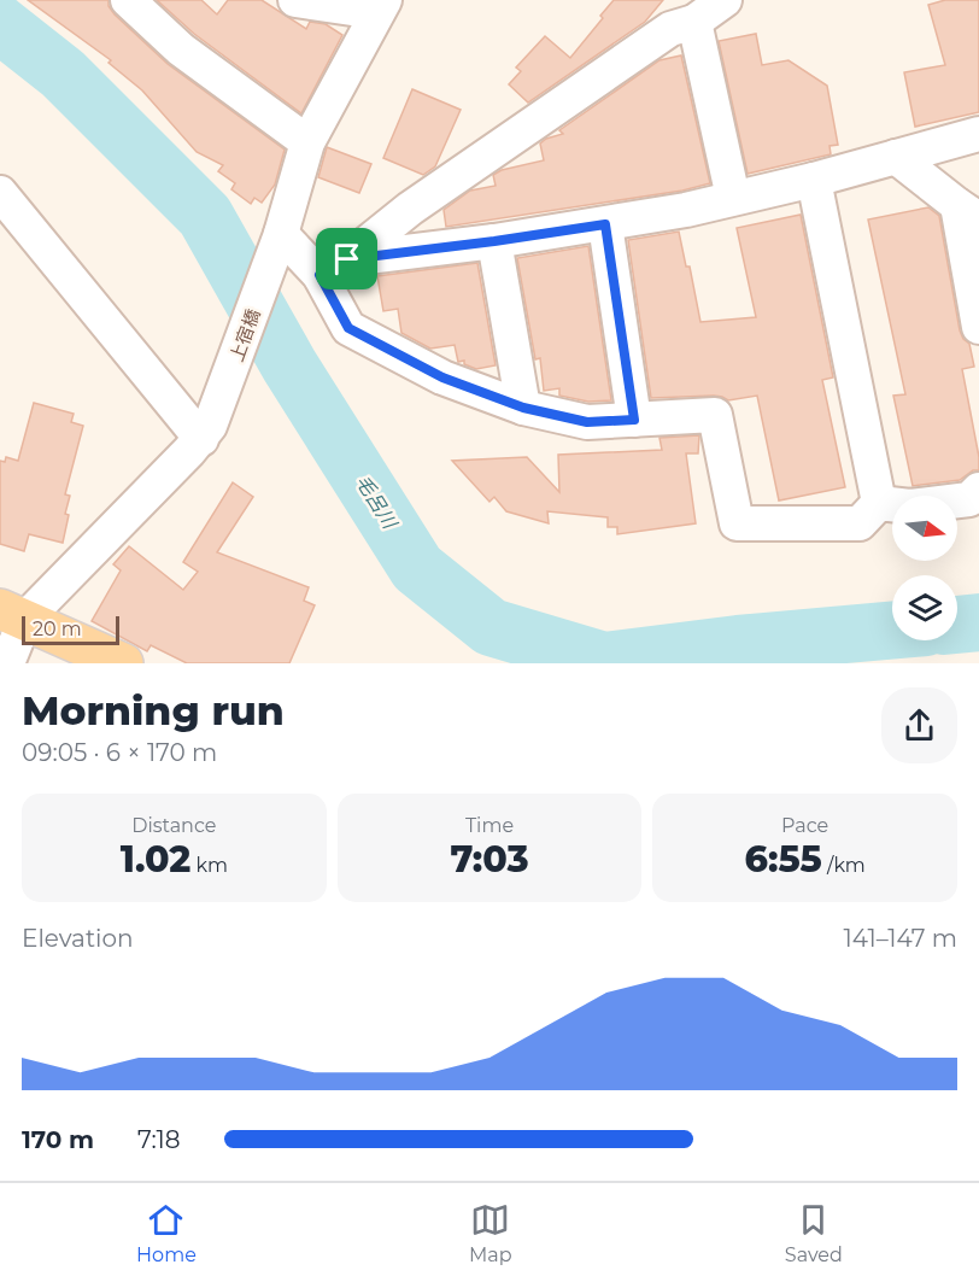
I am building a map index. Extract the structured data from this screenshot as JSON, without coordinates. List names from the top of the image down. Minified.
{"streets":{"street":["上宿橋"]},"water":["毛呂川"],"scale_bar":"20 m","north":"right","page":{"scale":"20 m","heading":["Morning run","09:05 · 6 × 170 m"],"stats":[["Distance","1.02 km"],["Time","7:03"],["Pace","6:55 /km"]],"chart":["Elevation","141–147 m"],"list":[{"name":"170 m","note":"7:18"}],"tabs":["Home","Map","Saved"]}}
